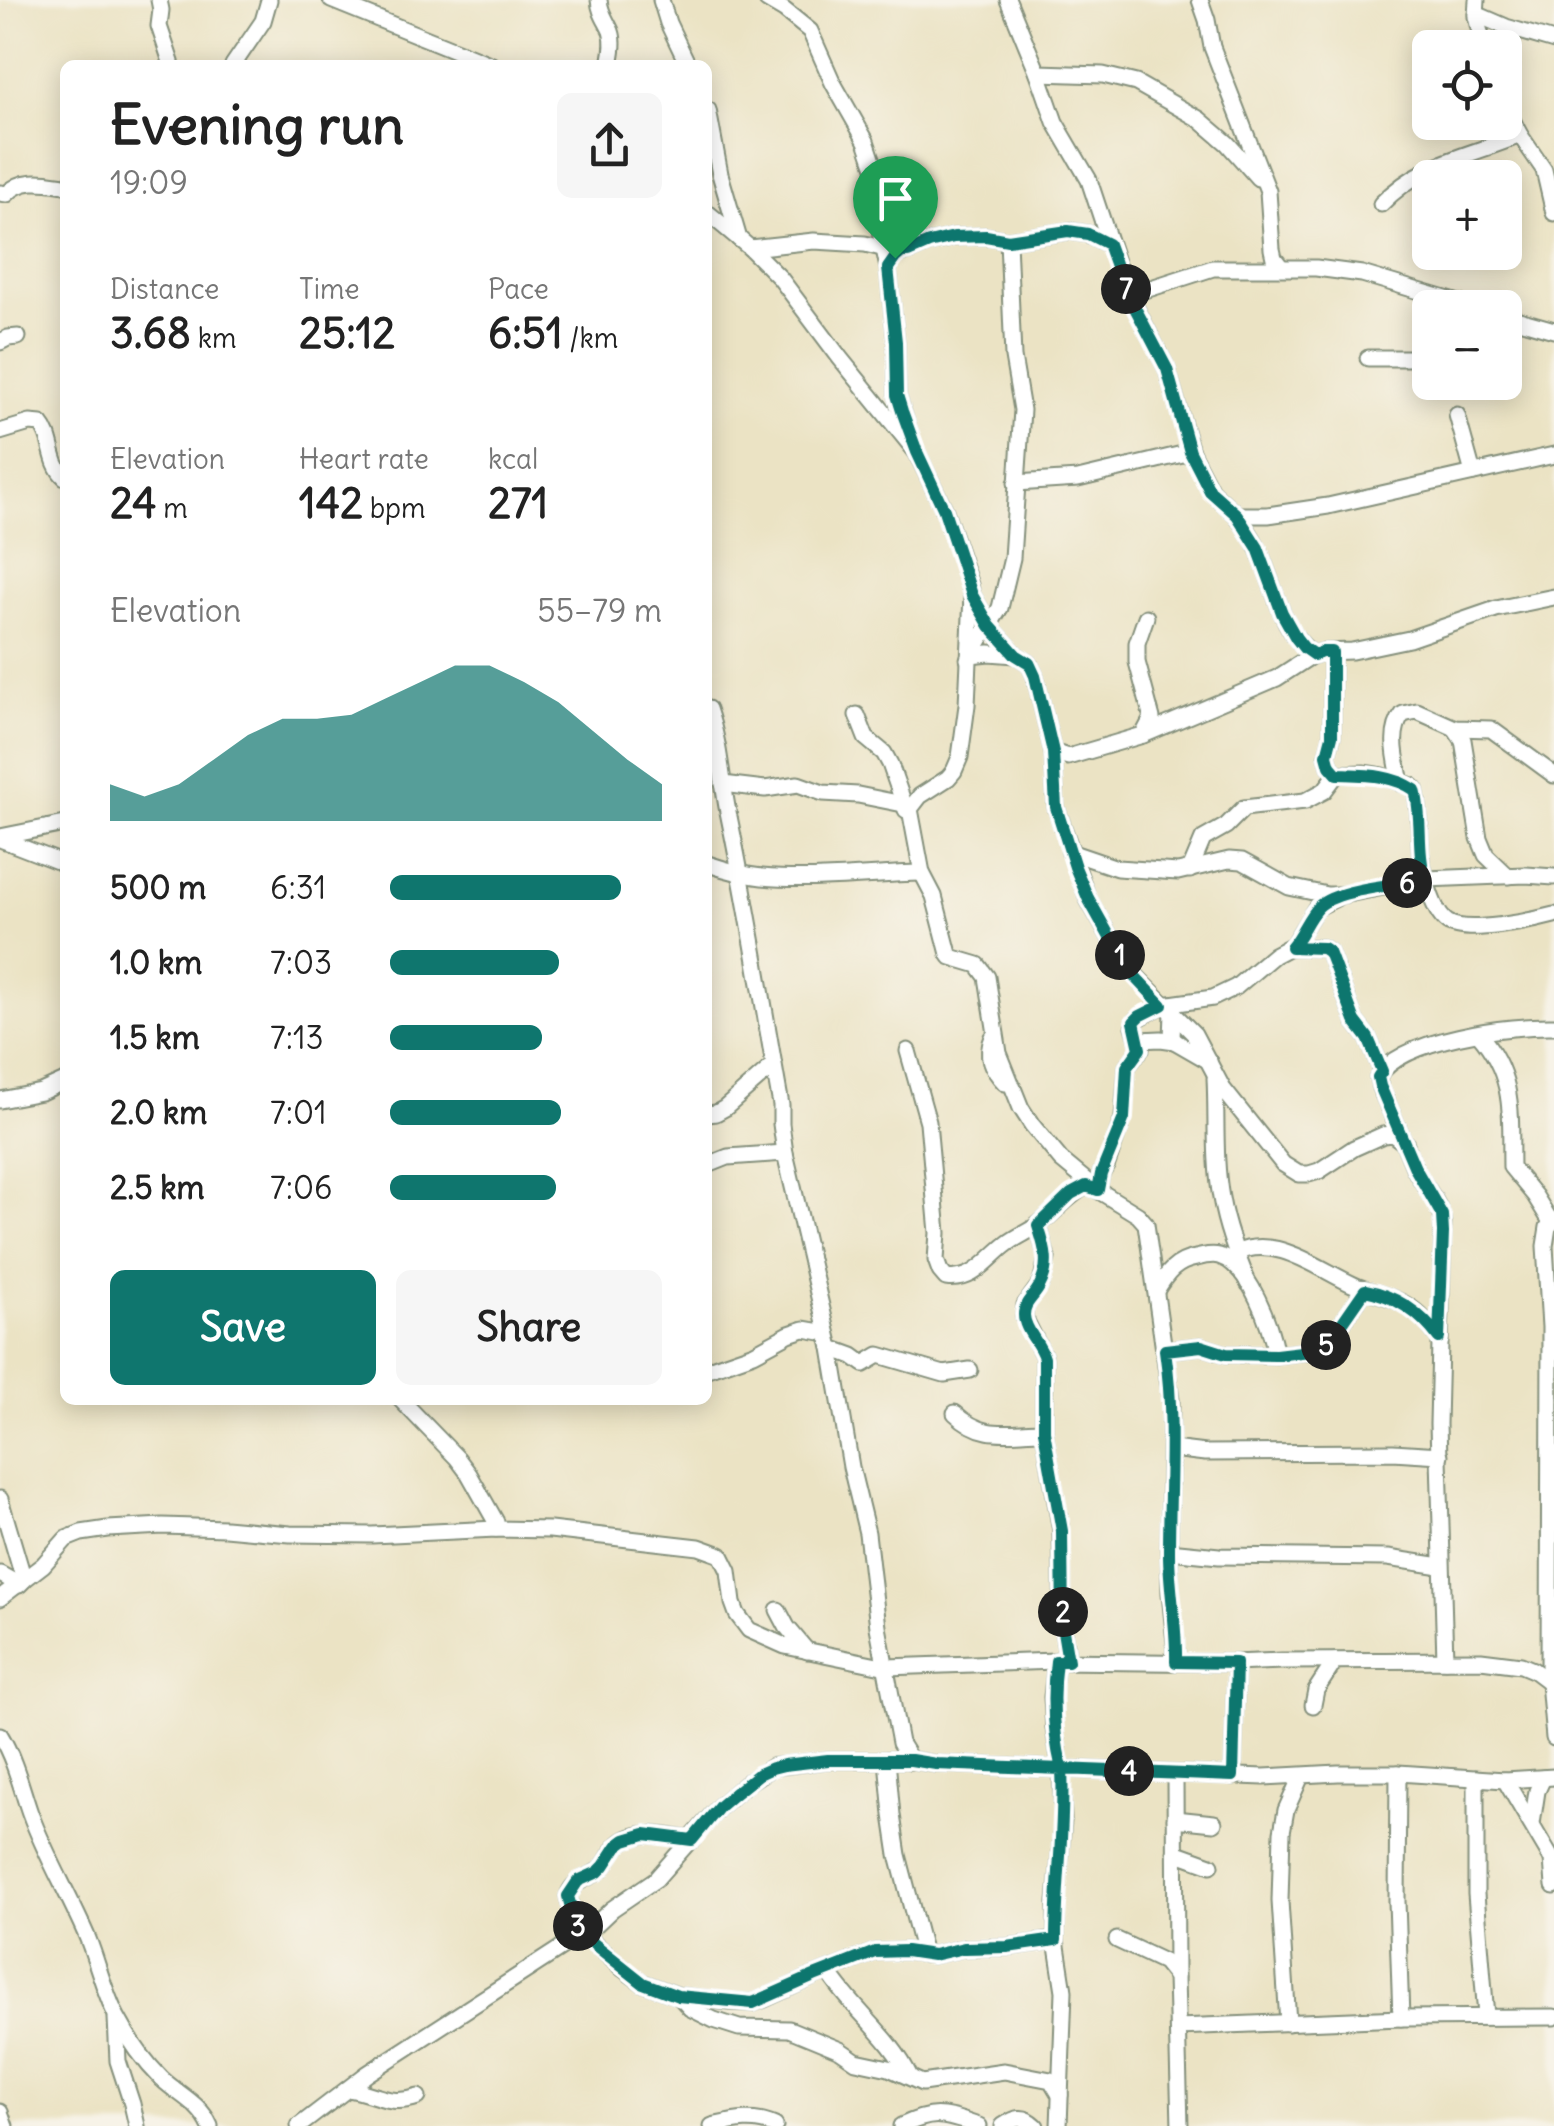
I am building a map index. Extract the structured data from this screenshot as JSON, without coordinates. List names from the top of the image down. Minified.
{"page":{"map_buttons":["+","−"],"heading":["Evening run","19:09"],"stats":[["Distance","3.68 km"],["Time","25:12"],["Pace","6:51 /km"],["Elevation","24 m"],["Heart rate","142 bpm"],["kcal","271"]],"pins":["7","6","1","5","2","4","3"],"chart":["Elevation","55–79 m"],"list":[{"name":"500 m","note":"6:31"},{"name":"1.0 km","note":"7:03"},{"name":"1.5 km","note":"7:13"},{"name":"2.0 km","note":"7:01"},{"name":"2.5 km","note":"7:06"}],"buttons":["Save","Share"]}}
